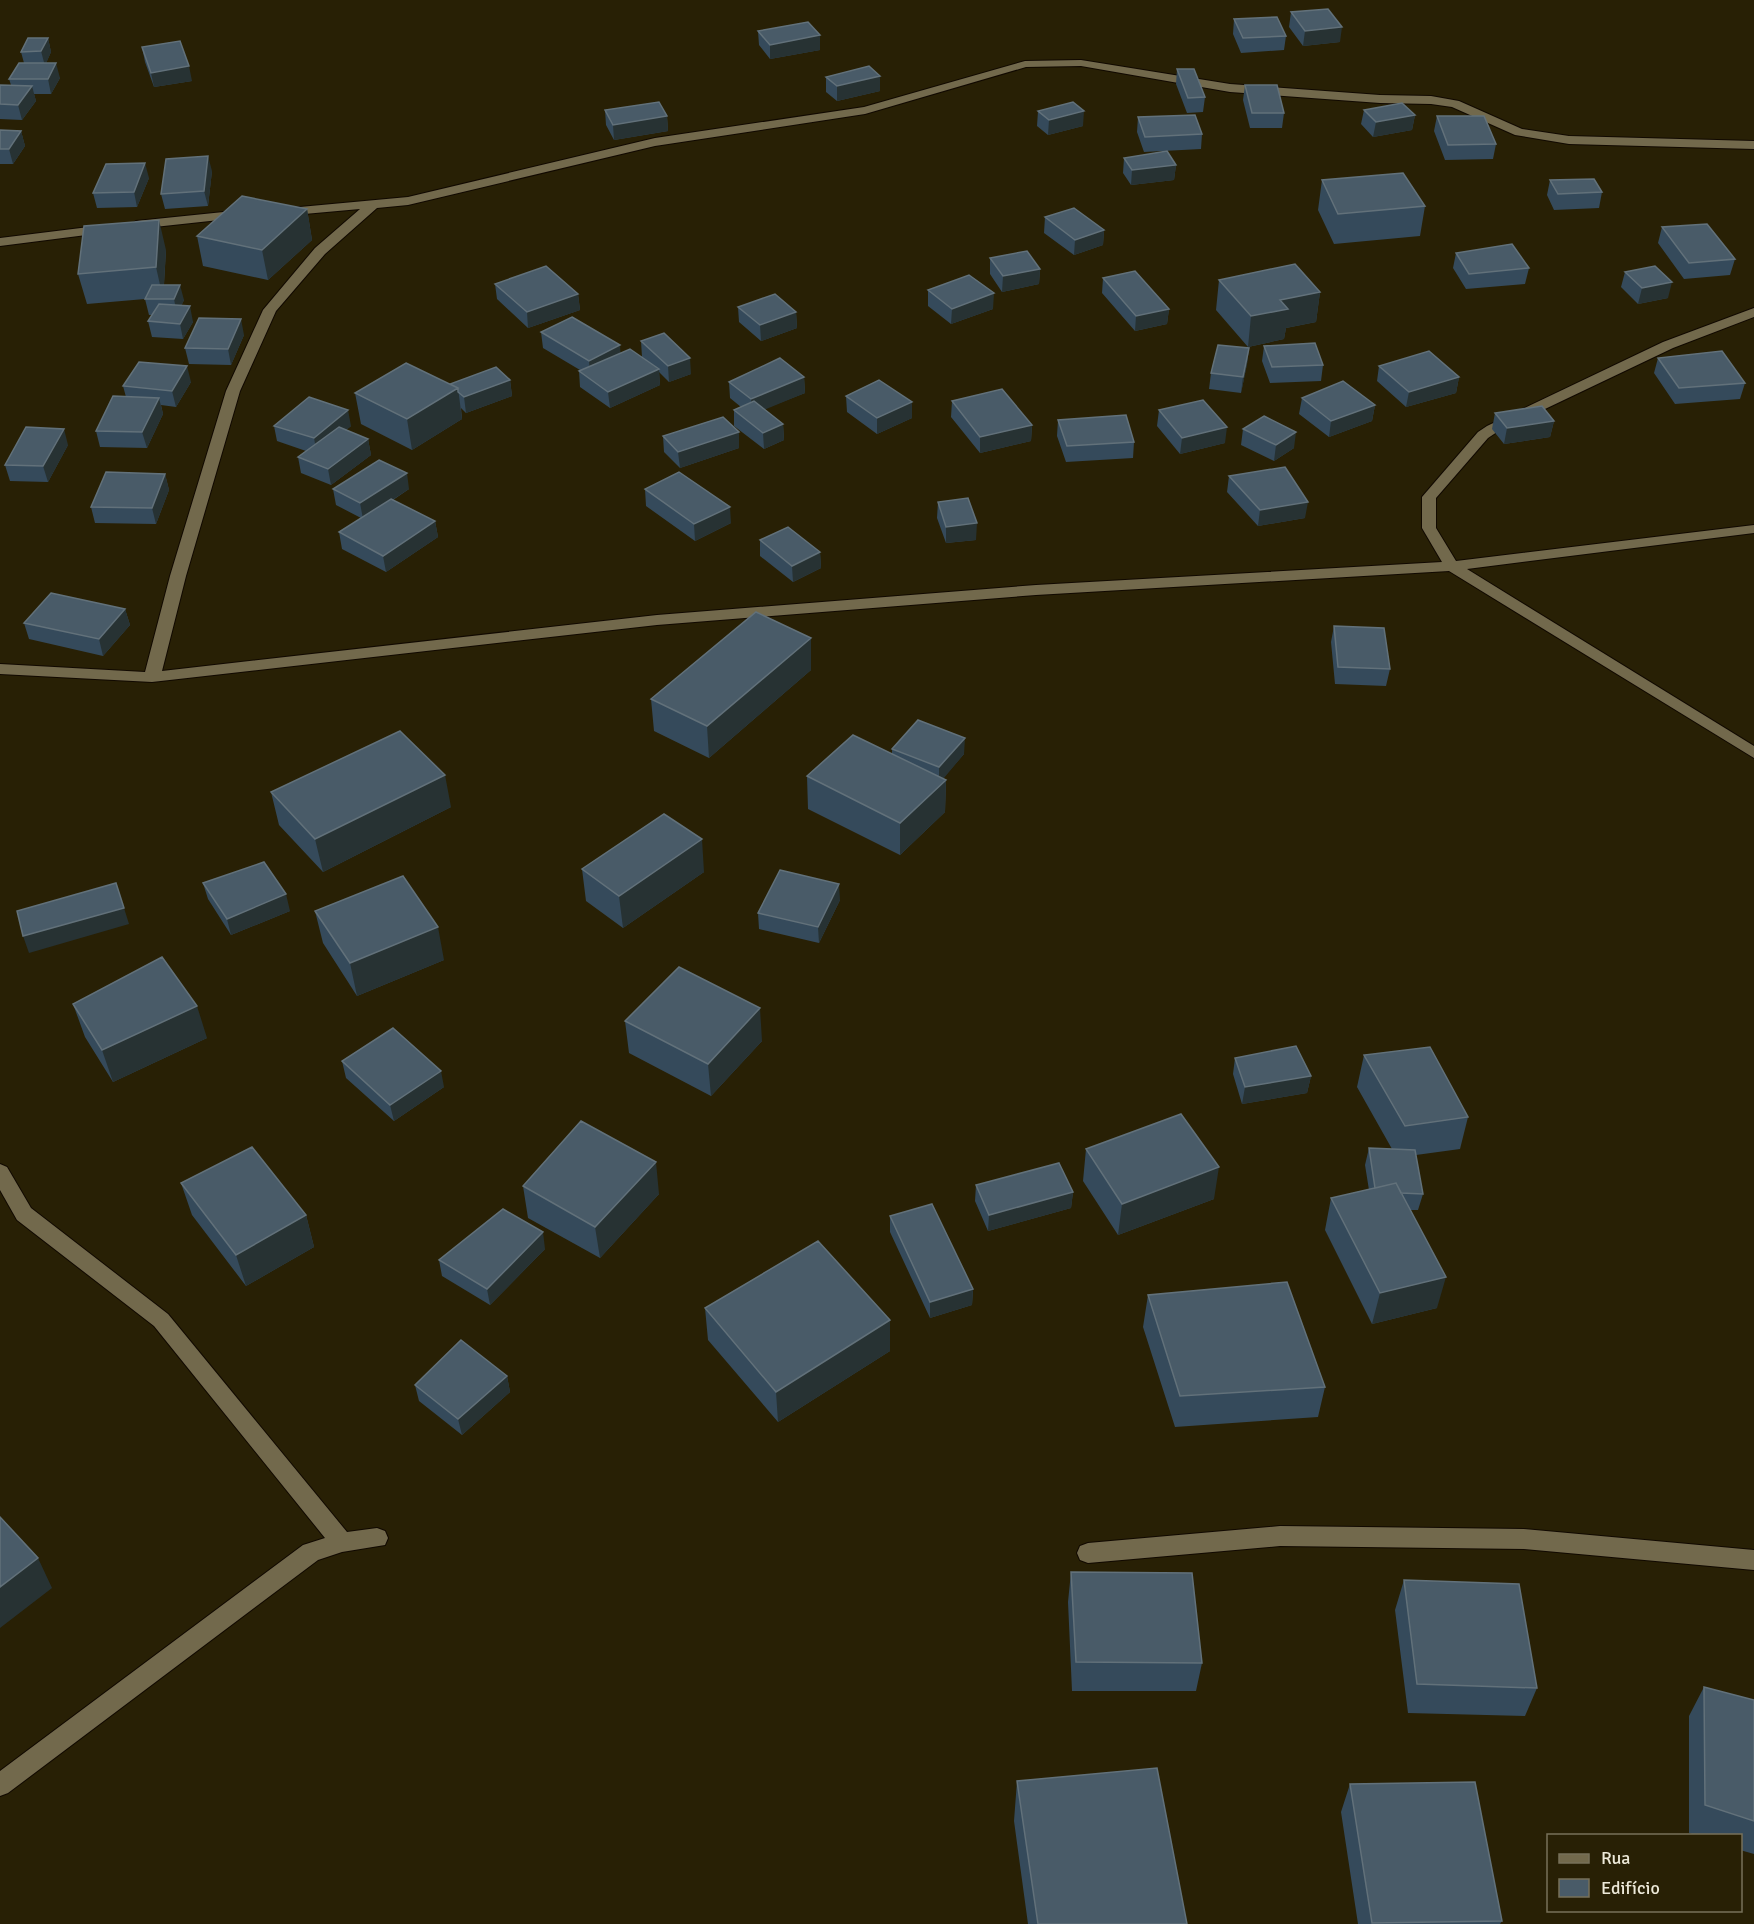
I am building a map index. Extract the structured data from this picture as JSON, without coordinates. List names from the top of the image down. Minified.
{"legend":["Rua","Edifício"]}
